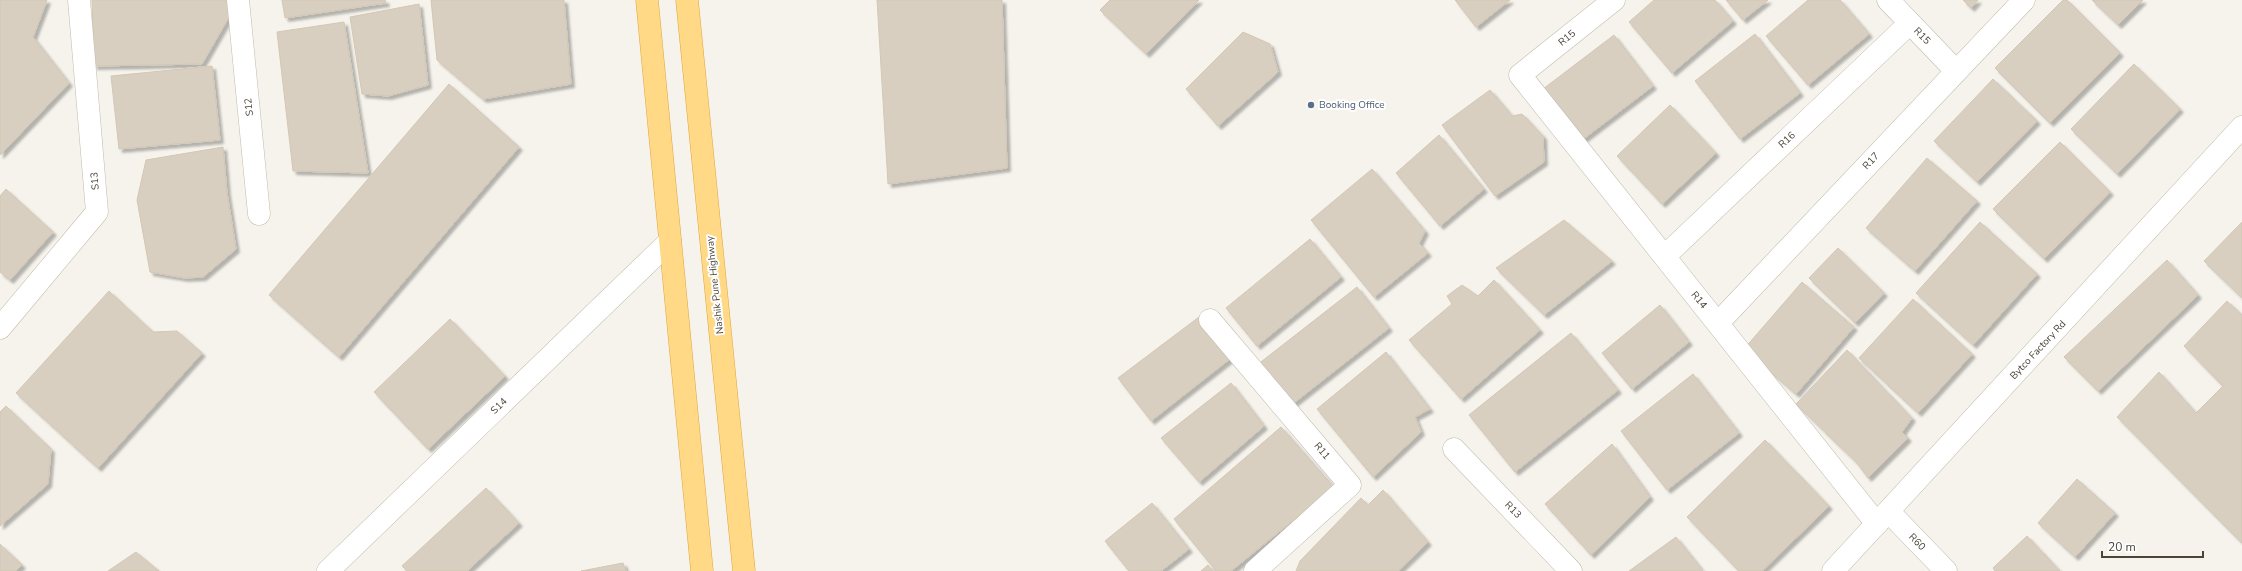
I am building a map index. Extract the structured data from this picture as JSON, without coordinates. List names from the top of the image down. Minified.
{"streets":{"highway":["Nashik Pune Highway"],"street":["R15","S12","R16","R17","S13","R14","Bytco Factory Rd","S14","R11","R13","R60"]},"crossings":[["R15","R16"],["R15","R17"],["R15","R14"],["R16","R14"],["R17","R14"],["R14","Bytco Factory Rd"],["R14","R60"],["Bytco Factory Rd","R60"]],"places":["Booking Office"],"scale_bar":"20 m"}
